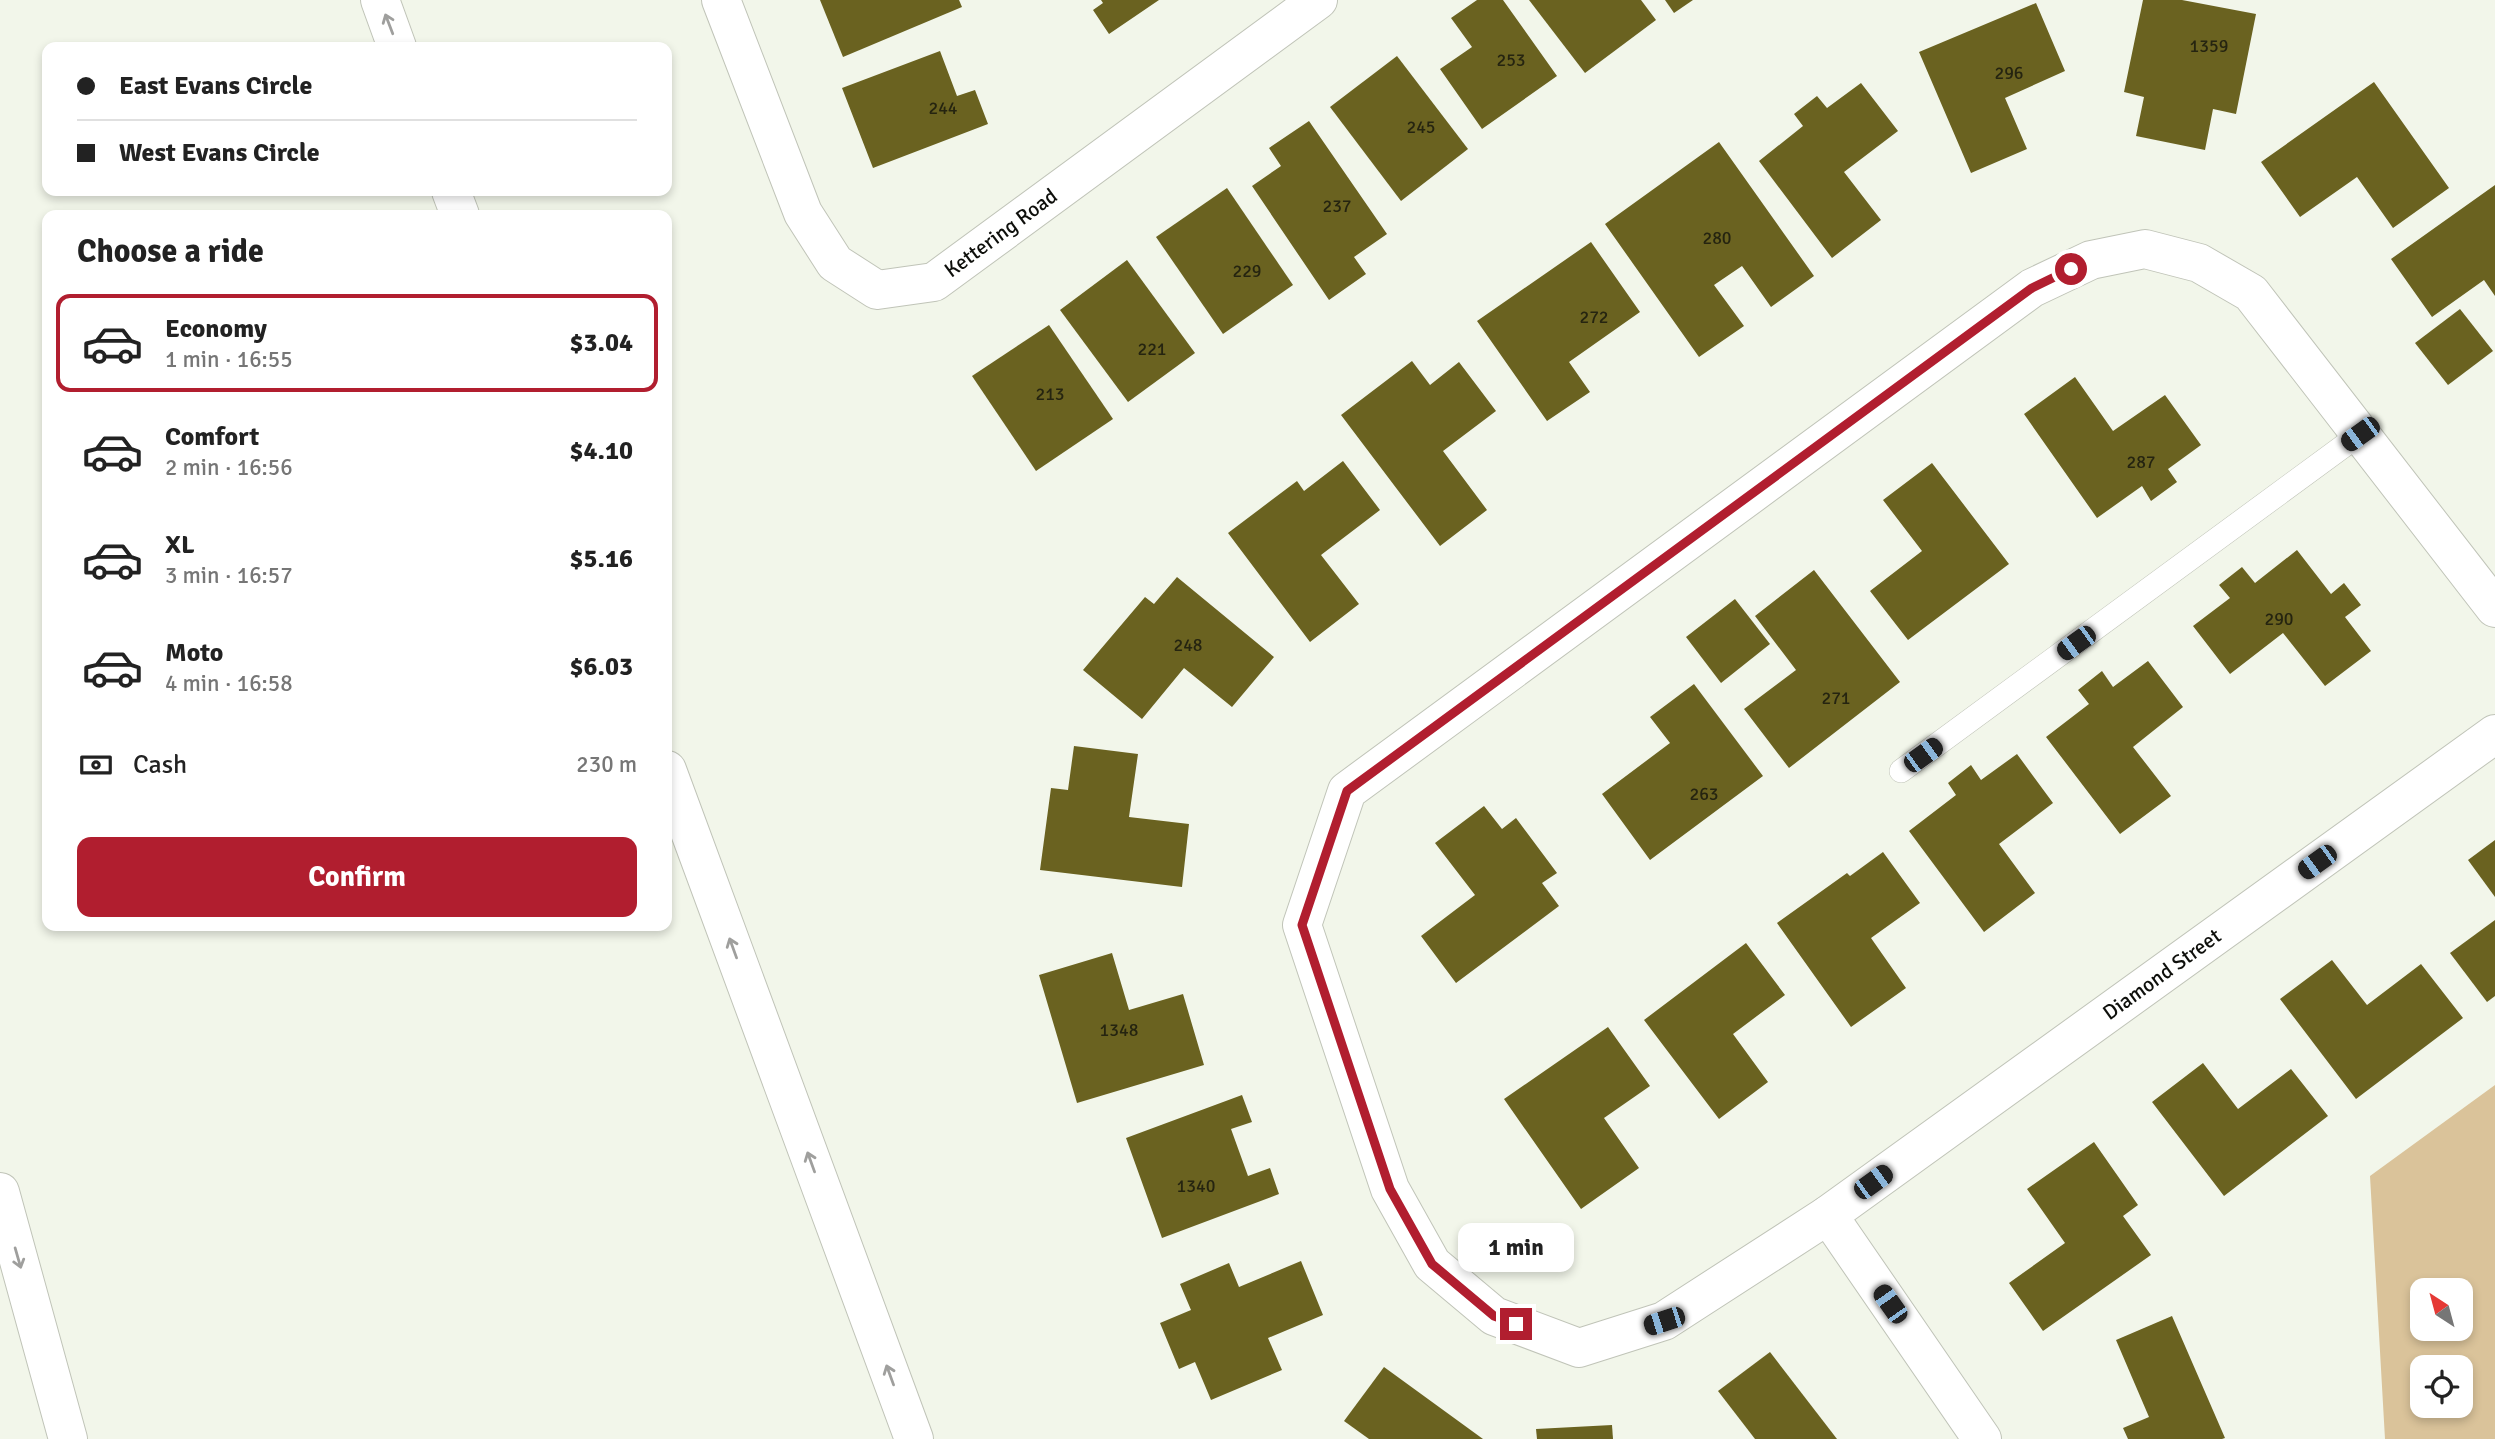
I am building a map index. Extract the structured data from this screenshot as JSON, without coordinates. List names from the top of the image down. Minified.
{"streets":{"main road":["Kettering Road","Diamond Street"]},"house_numbers":["1359","253","296","244","245","237","280","229","272","221","213","287","290","248","271","263","1348","1340"],"north":"top left","page":{"banner":["East Evans Circle","West Evans Circle"],"heading":"Choose a ride","list":[{"name":"Economy","note":"1 min · 16:55","value":"$3.04"},{"name":"Comfort","note":"2 min · 16:56","value":"$4.10"},{"name":"XL","note":"3 min · 16:57","value":"$5.16"},{"name":"Moto","note":"4 min · 16:58","value":"$6.03"}],"pay":["Cash","230 m"],"buttons":"Confirm","bubble":"1 min"}}
